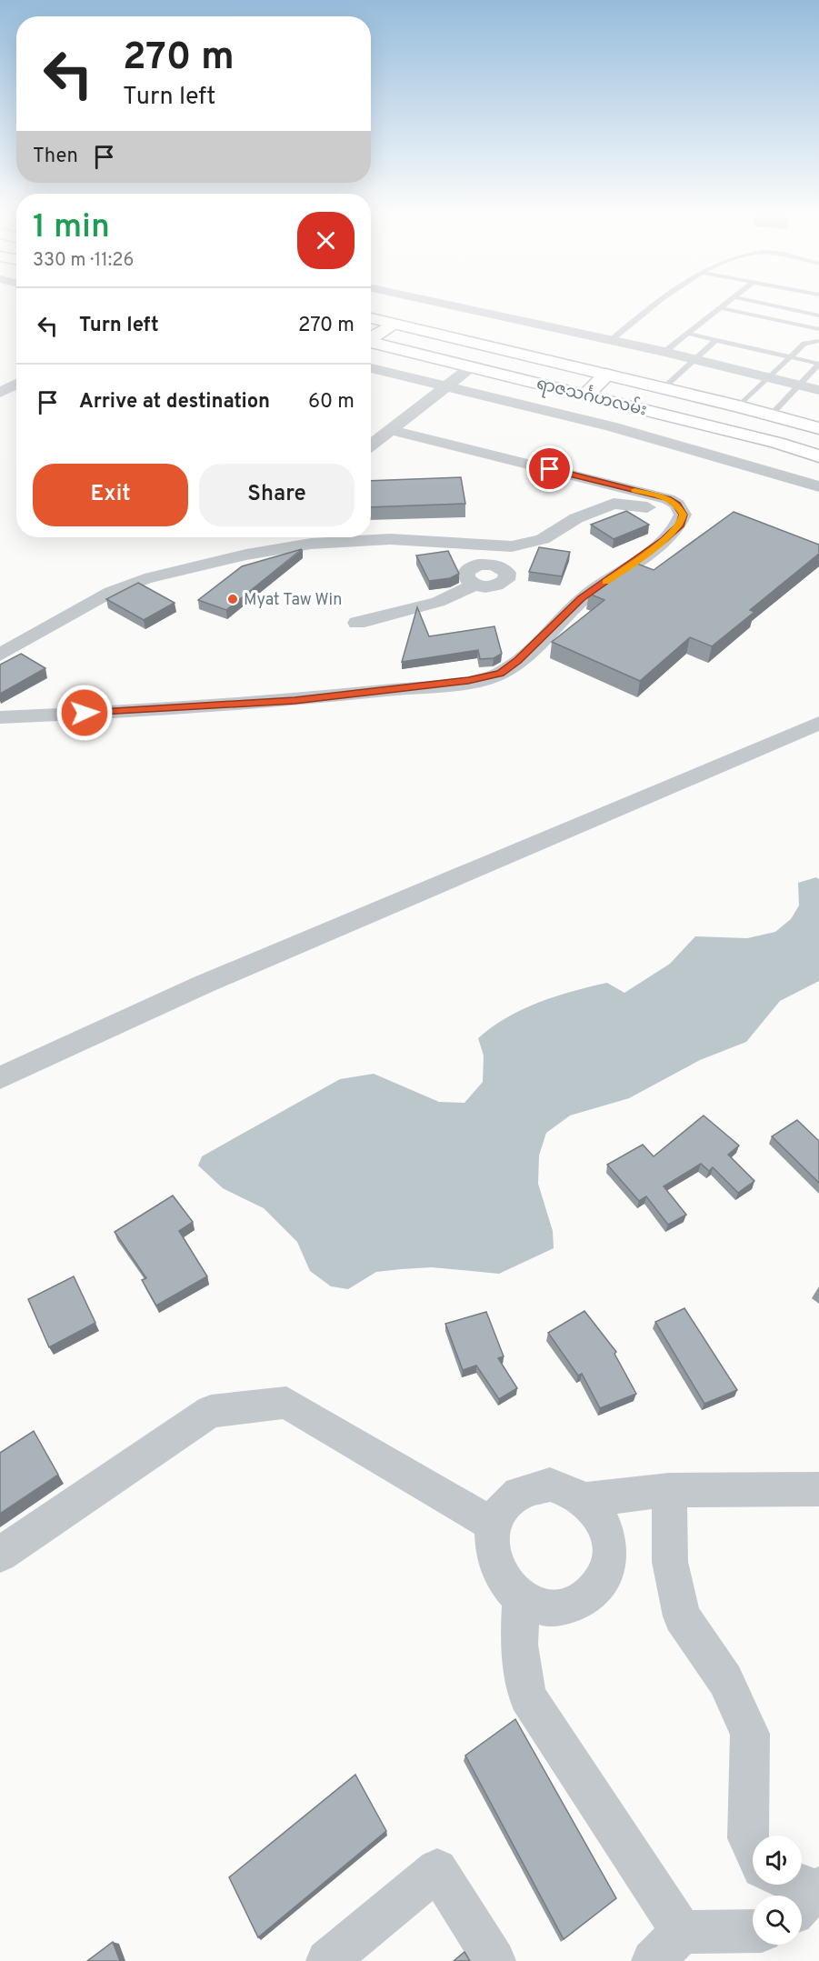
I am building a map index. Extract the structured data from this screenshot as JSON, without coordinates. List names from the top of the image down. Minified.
{"streets":{"main road":["ရာဇသင်္ဂဟလမ်း"]},"places":["Myat Taw Win"],"page":{"turn":["270 m","Turn left"],"then":"Then","heading":["1 min","330 m · 11:26"],"list":[{"name":"Turn left","value":"270 m"},{"name":"Arrive at destination","value":"60 m"}],"buttons":["Exit","Share"]}}
